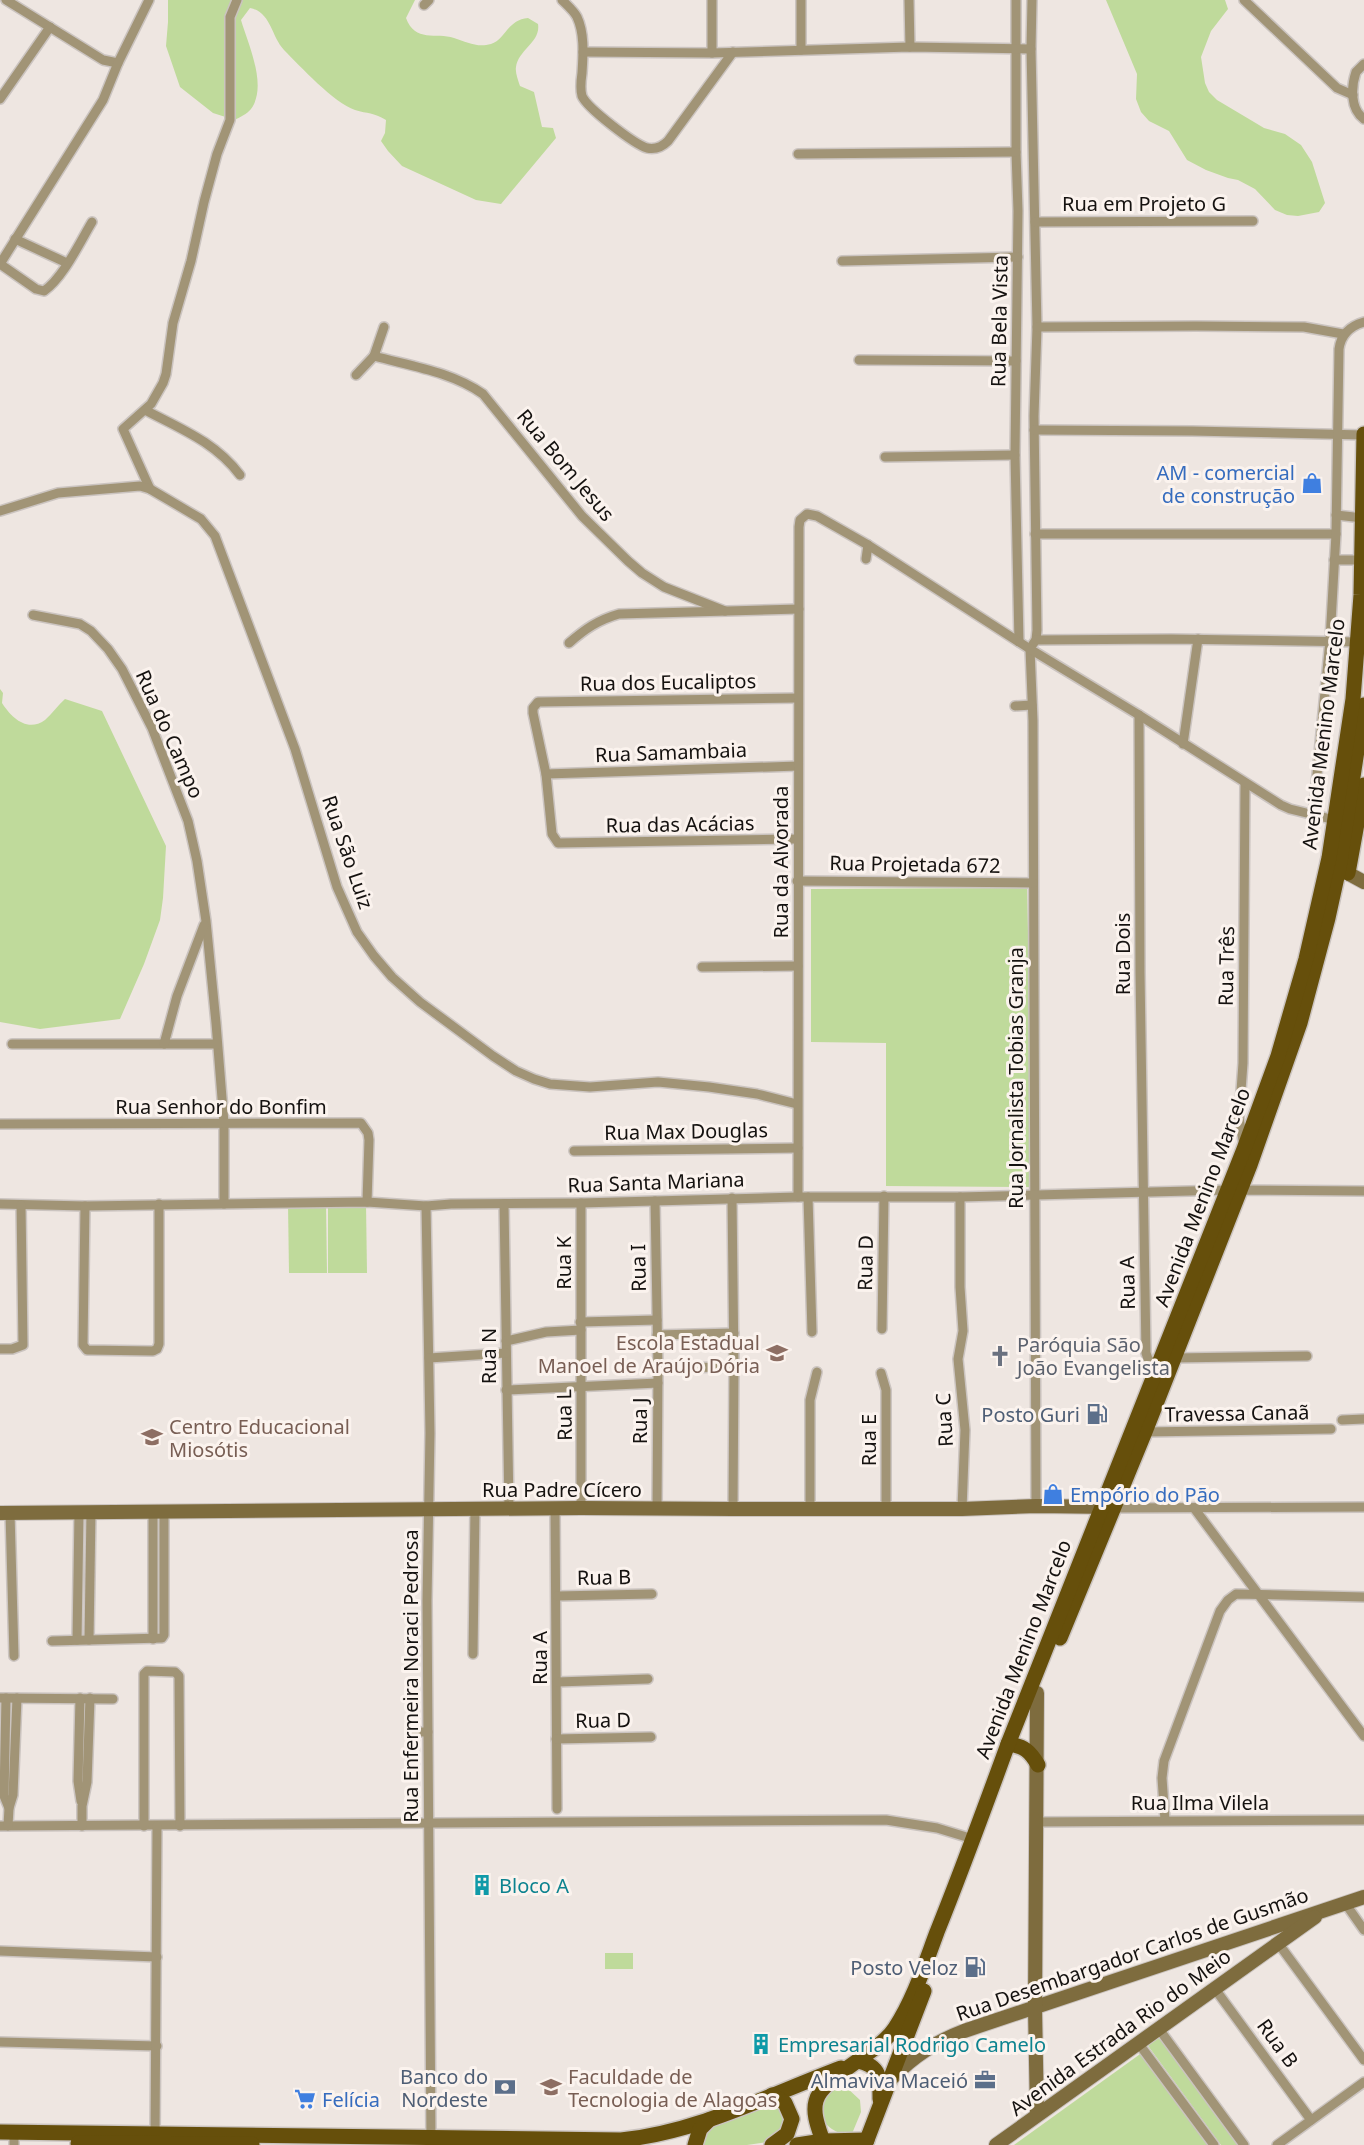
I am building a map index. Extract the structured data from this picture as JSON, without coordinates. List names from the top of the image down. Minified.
{"streets":{"main road":["Avenida Menino Marcelo"],"street":["Rua em Projeto G","Rua Bela Vista","Rua Bom Jesus","Rua dos Eucaliptos","Rua do Campo","Rua Samambaia","Rua das Acácias","Rua São Luiz","Rua da Alvorada","Rua Projetada 672","Rua Dois","Rua Três","Rua Jornalista Tobias Granja","Rua Senhor do Bonfim","Rua Max Douglas","Rua Santa Mariana","Rua K","Rua D","Rua I","Rua A","Rua N","Travessa Canaã","Rua L","Rua C","Rua J","Rua E","Rua Padre Cícero","Rua B","Rua Enfermeira Noraci Pedrosa","Rua Ilma Vilela","Rua Desembargador Carlos de Gusmão","Avenida Estrada Rio do Meio"]},"crossings":[["Rua em Projeto G","Rua Bela Vista"],["Rua dos Eucaliptos","Rua Samambaia"],["Rua dos Eucaliptos","Rua das Acácias"],["Rua dos Eucaliptos","Rua da Alvorada"],["Rua do Campo","Rua Senhor do Bonfim"],["Rua do Campo","Rua Santa Mariana"],["Avenida Menino Marcelo","Rua Três"],["Avenida Menino Marcelo","Rua Santa Mariana"],["Avenida Menino Marcelo","Rua A"],["Avenida Menino Marcelo","Travessa Canaã"],["Avenida Menino Marcelo","Rua Padre Cícero"],["Avenida Menino Marcelo","Rua Desembargador Carlos de Gusmão"],["Rua Samambaia","Rua das Acácias"],["Rua Samambaia","Rua da Alvorada"],["Rua das Acácias","Rua da Alvorada"],["Rua São Luiz","Rua da Alvorada"],["Rua da Alvorada","Rua Projetada 672"],["Rua da Alvorada","Rua Max Douglas"],["Rua da Alvorada","Rua Santa Mariana"],["Rua Projetada 672","Rua Jornalista Tobias Granja"],["Rua Dois","Rua Santa Mariana"],["Rua Dois","Rua A"],["Rua Jornalista Tobias Granja","Rua Santa Mariana"],["Rua Jornalista Tobias Granja","Rua Padre Cícero"],["Rua Senhor do Bonfim","Rua Santa Mariana"],["Rua Santa Mariana","Rua K"],["Rua Santa Mariana","Rua D"],["Rua Santa Mariana","Rua I"],["Rua Santa Mariana","Rua A"],["Rua Santa Mariana","Rua N"],["Rua Santa Mariana","Rua C"],["Rua Santa Mariana","Rua Enfermeira Noraci Pedrosa"],["Rua K","Rua L"],["Rua D","Rua A"],["Rua I","Rua J"],["Rua A","Rua Padre Cícero"],["Rua A","Rua B"],["Rua N","Rua Padre Cícero"],["Rua L","Rua Padre Cícero"],["Rua C","Rua Padre Cícero"],["Rua J","Rua Padre Cícero"],["Rua E","Rua Padre Cícero"],["Rua Padre Cícero","Rua Enfermeira Noraci Pedrosa"],["Rua B","Avenida Estrada Rio do Meio"],["Rua Desembargador Carlos de Gusmão","Avenida Estrada Rio do Meio"]],"places":{"shop":["AM - comercial de construção","Empório do Pão"],"school or university":["Escola Estadual Manoel de Araújo Dória","Centro Educacional Miosótis","Faculdade de Tecnologia de Alagoas"],"church":["Paróquia São João Evangelista"],"fuel station":["Posto Guri","Posto Veloz"],"building":["Bloco A","Empresarial Rodrigo Camelo"],"office":["Almaviva Maceió"],"bank":["Banco do Nordeste"],"supermarket":["Felícia"]}}
